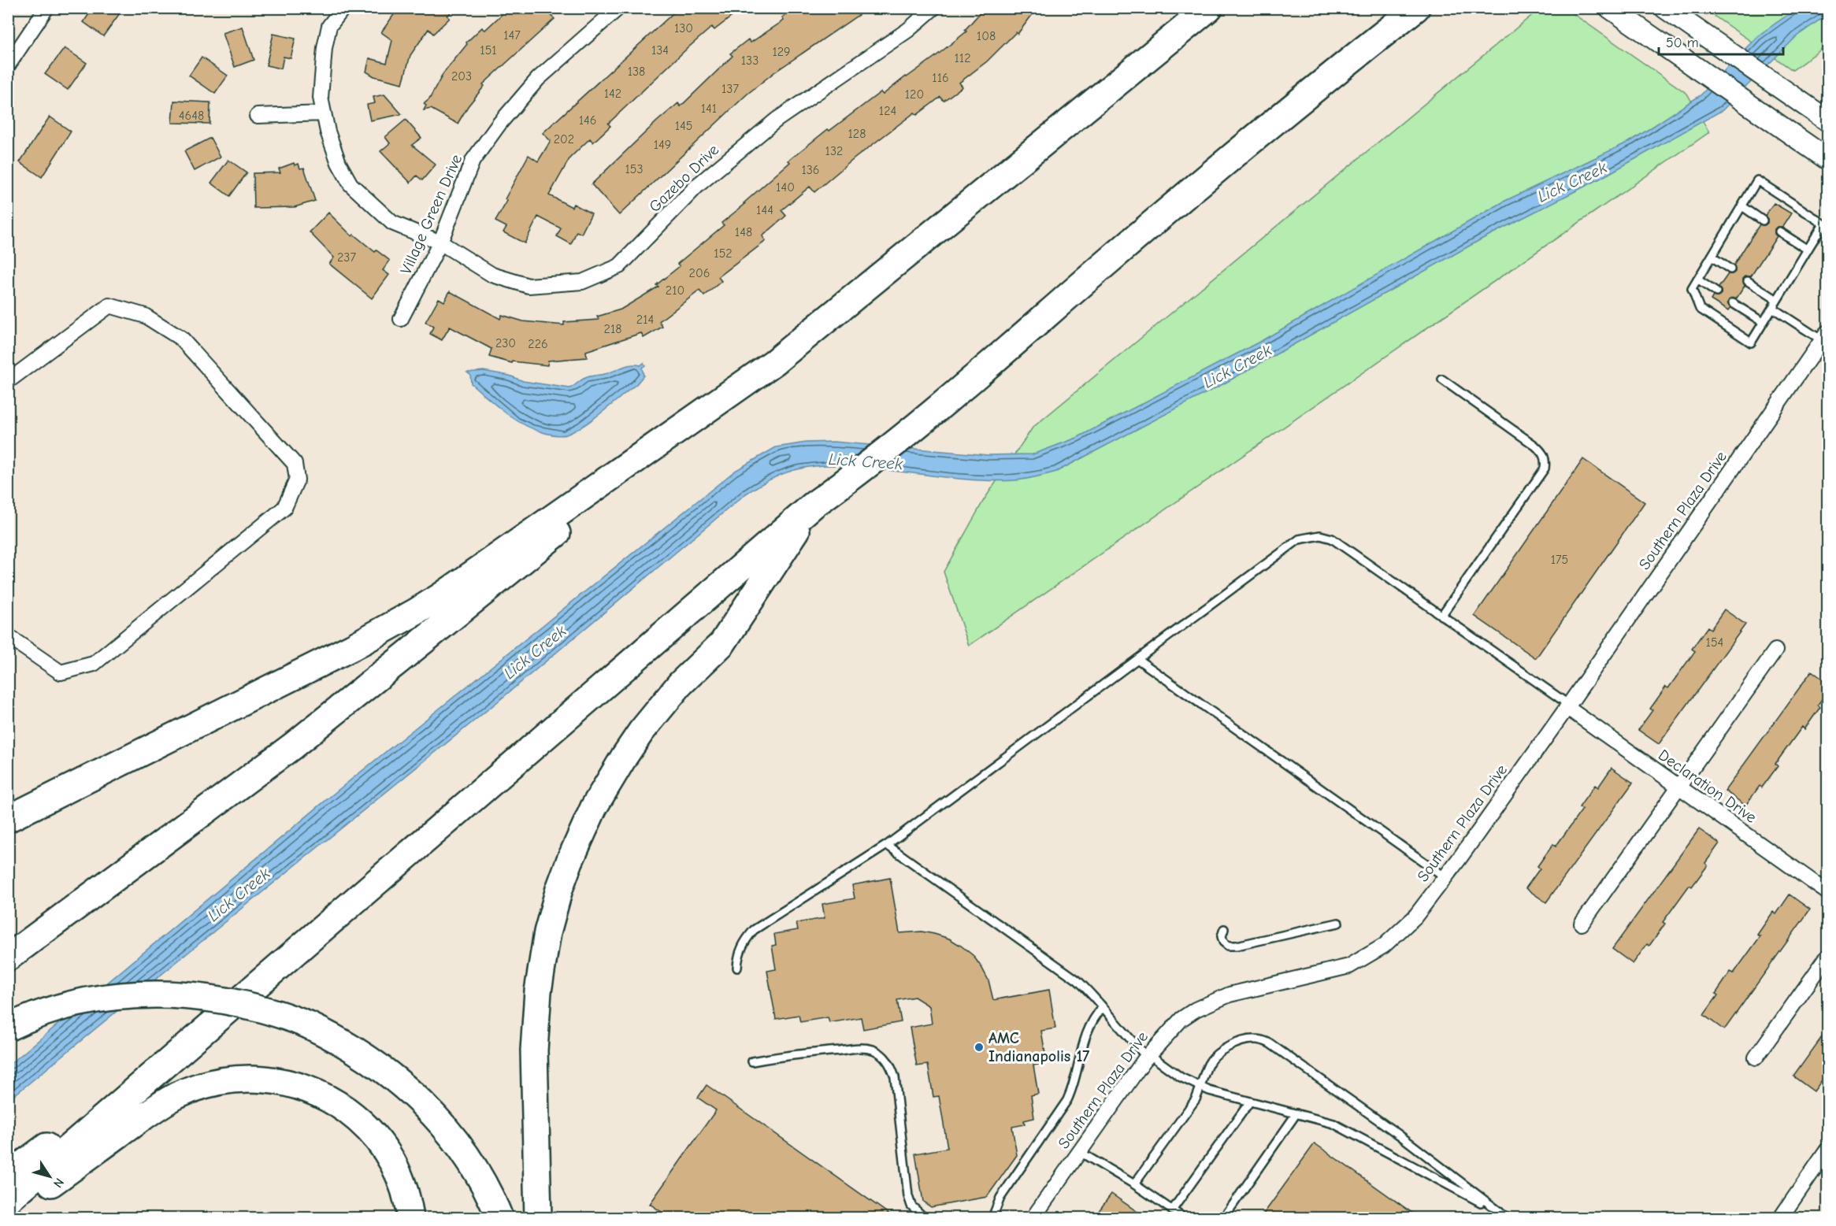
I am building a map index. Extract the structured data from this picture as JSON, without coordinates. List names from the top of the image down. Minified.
{"streets":{"street":["Gazebo Drive","Village Green Drive","Southern Plaza Drive","Declaration Drive"]},"crossings":[["Gazebo Drive","Village Green Drive"],["Southern Plaza Drive","Declaration Drive"]],"water":["Lick Creek"],"places":["AMC Indianapolis 17"],"house_numbers":["130","147","108","151","134","129","112","133","138","203","116","137","142","120","141","124","4648","146","145","128","202","149","132","153","136","140","144","148","152","237","206","210","214","218","230","226","175","154"],"scale_bar":"50 m","north":"bottom right"}
